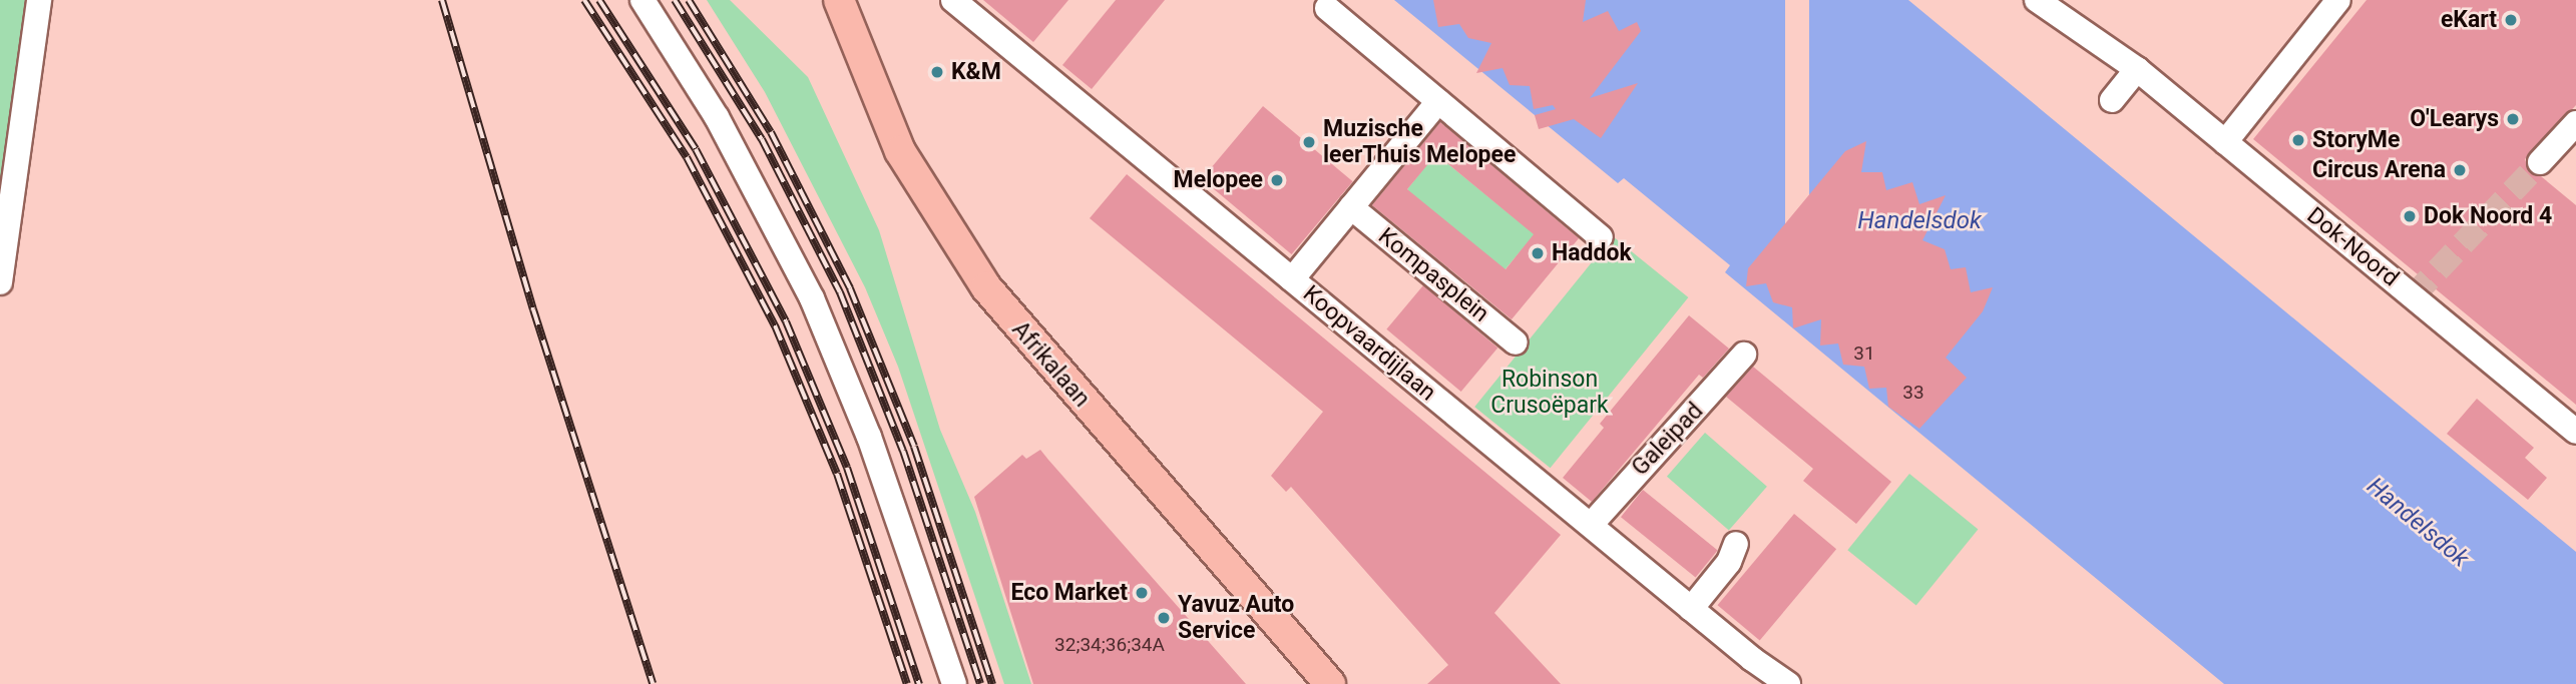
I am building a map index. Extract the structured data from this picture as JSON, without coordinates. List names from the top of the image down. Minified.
{"streets":{"main road":["Afrikalaan"],"street":["Dok-Noord","Kompasplein","Koopvaardijlaan","Galeipad"]},"crossings":[["Koopvaardijlaan","Galeipad"]],"water":["Handelsdok"],"parks":["Robinson Crusoëpark"],"places":["eKart","K&M","O'Learys","StoryMe","Muzische leerThuis Melopee","Circus Arena","Melopee","Dok Noord 4","Haddok","Eco Market","Yavuz Auto Service"],"house_numbers":["31","33","32;34;36;34A"]}
